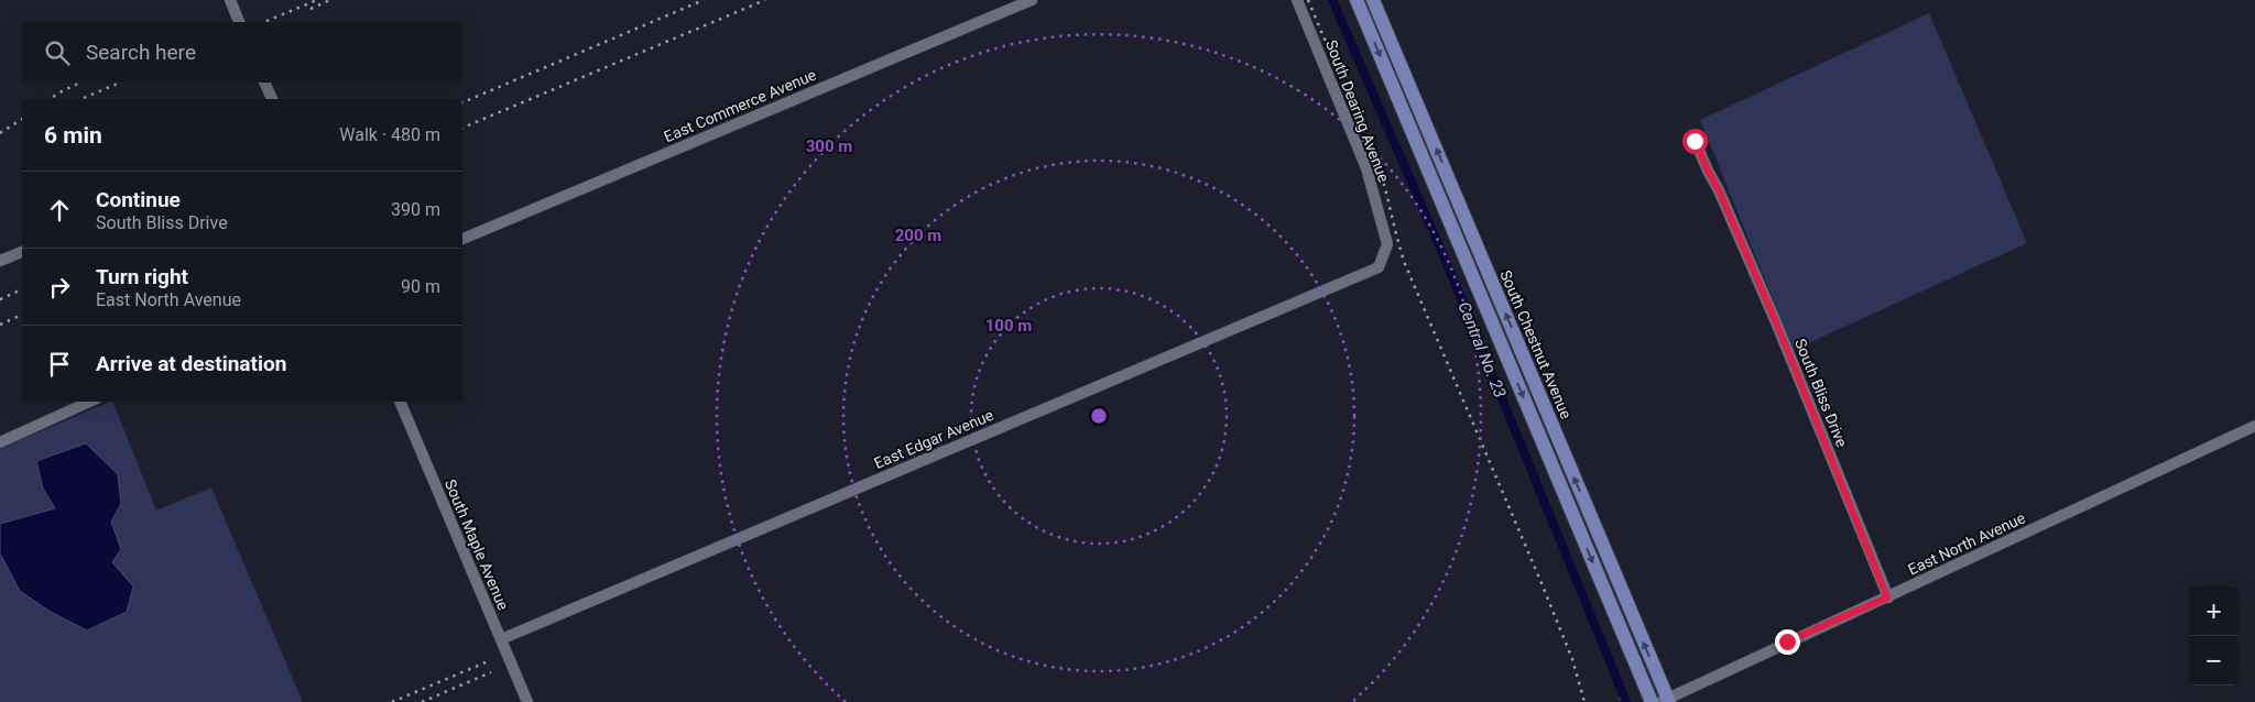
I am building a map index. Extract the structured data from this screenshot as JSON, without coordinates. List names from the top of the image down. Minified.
{"streets":{"main road":["South Chestnut Avenue"],"street":["East Commerce Avenue","South Dearing Avenue","South Bliss Drive","East Edgar Avenue","East North Avenue","South Maple Avenue"]},"crossings":[["South Dearing Avenue","East Edgar Avenue"],["South Chestnut Avenue","East North Avenue"],["South Bliss Drive","East North Avenue"],["East Edgar Avenue","South Maple Avenue"]],"water":["Central No. 23"],"page":{"search":"Search here","heading":["6 min","Walk · 480 m"],"list":[["Continue","South Bliss Drive","390 m"],["Turn right","East North Avenue","90 m"],"Arrive at destination"],"map_buttons":["+","−"]},"rings":["300 m","200 m","100 m"]}
